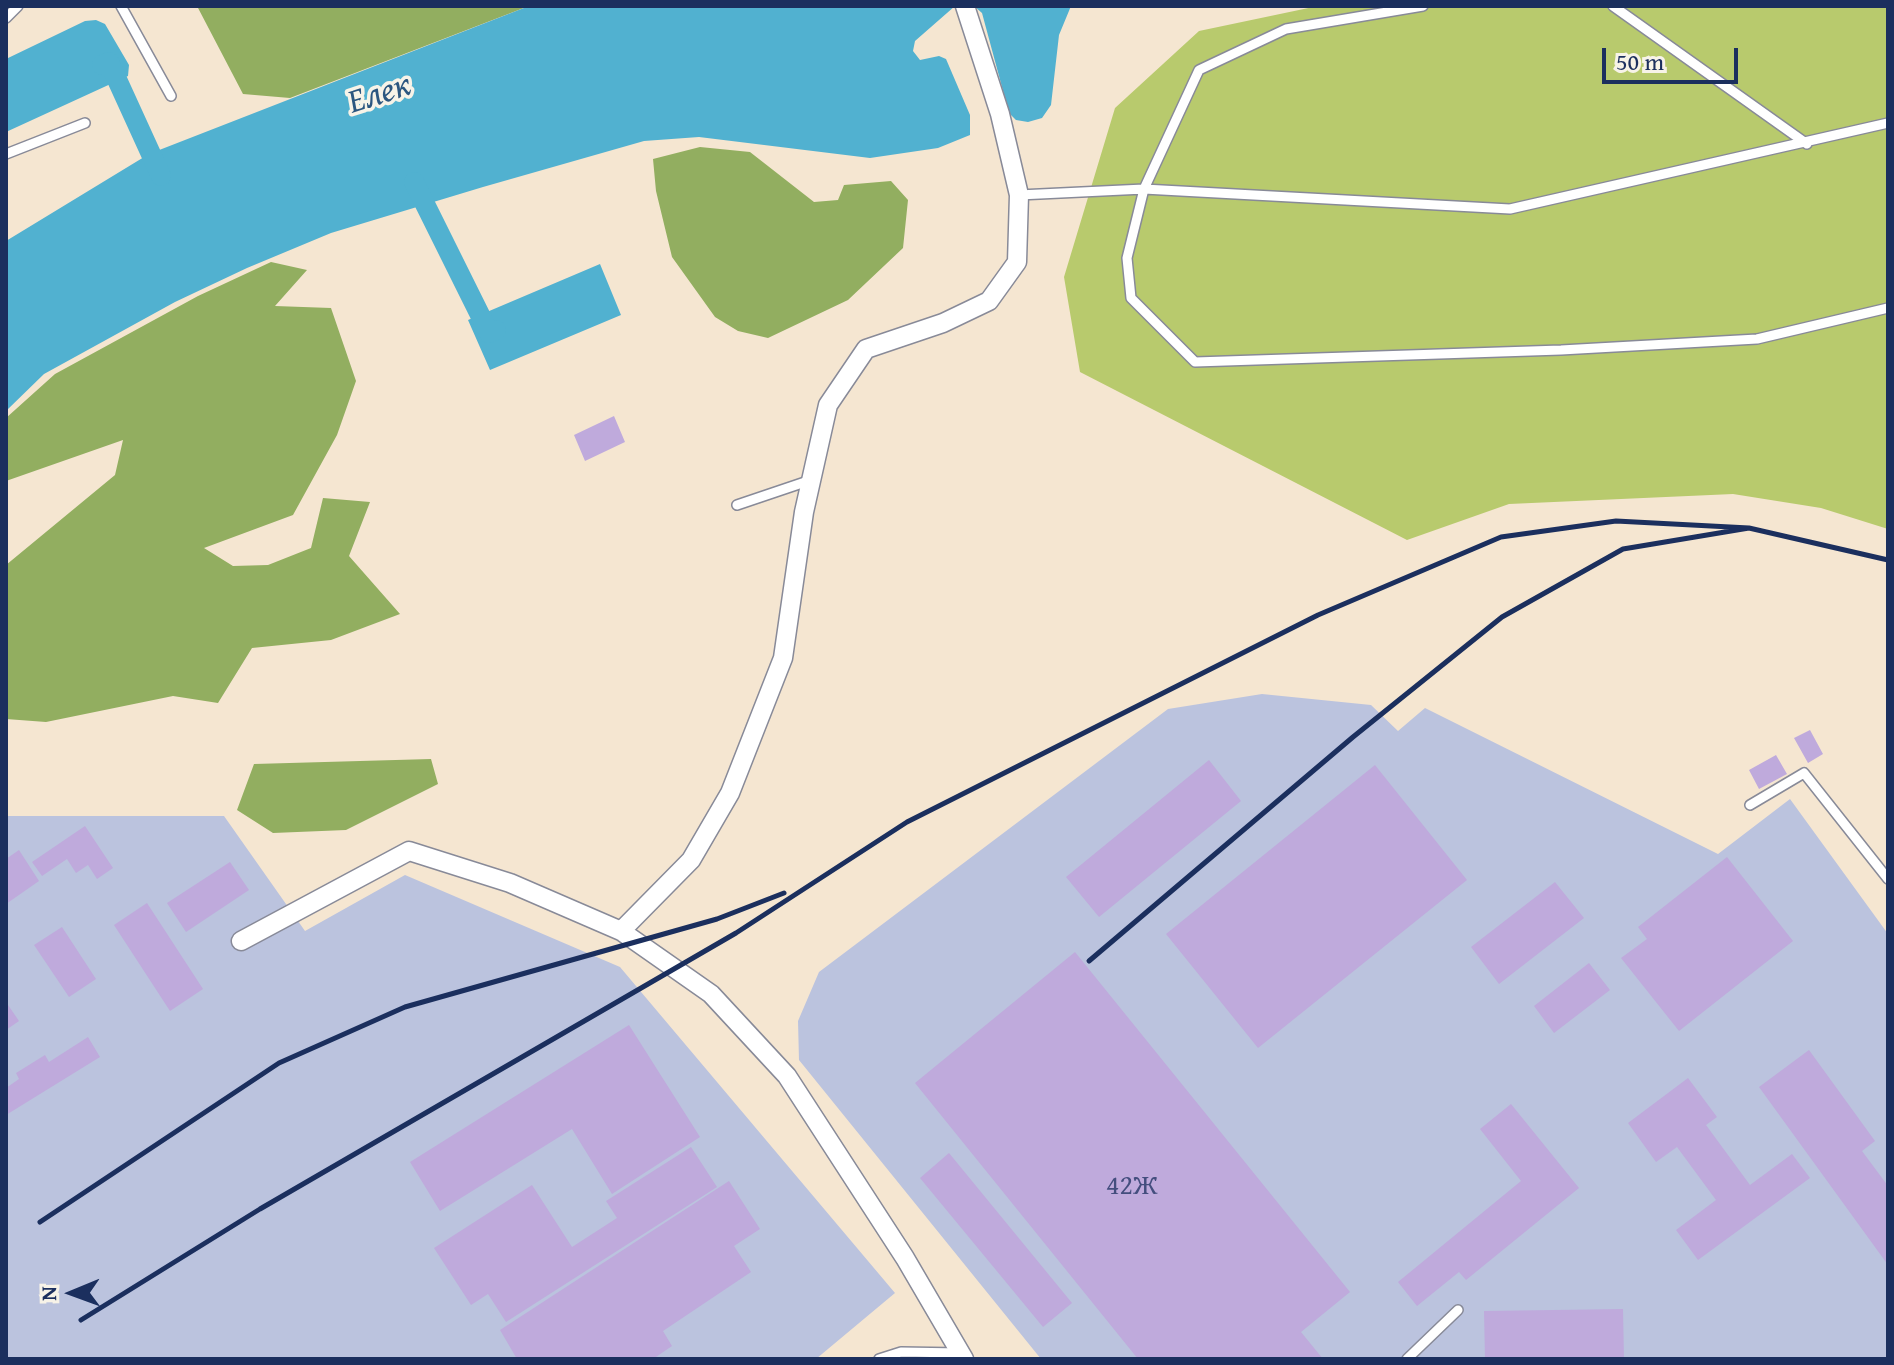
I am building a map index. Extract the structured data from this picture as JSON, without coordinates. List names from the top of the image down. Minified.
{"water":["Елек"],"house_numbers":["42Ж"],"scale_bar":"50 m","north":"left"}
